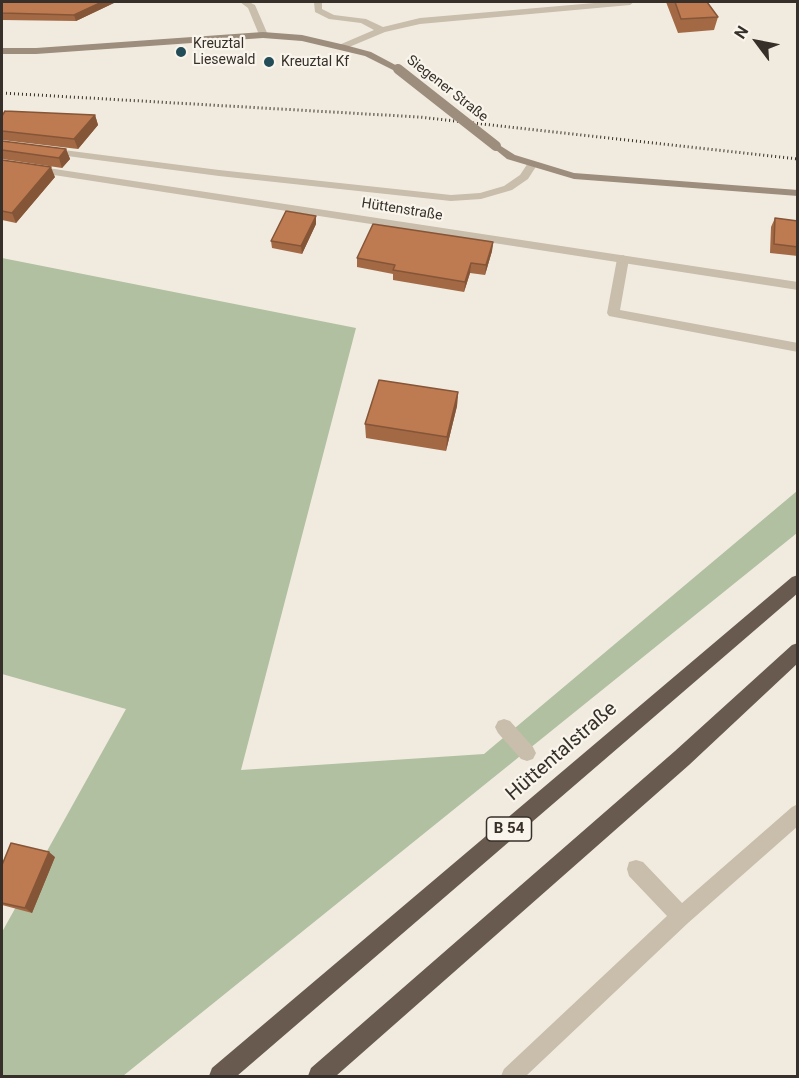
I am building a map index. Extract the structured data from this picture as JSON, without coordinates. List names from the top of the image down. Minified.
{"streets":{"highway":["Hüttentalstraße","B 54"],"main road":["Siegener Straße"],"street":["Hüttenstraße"]},"crossings":[["Siegener Straße","Hüttenstraße"]],"places":["Kreuztal Liesewald","Kreuztal Kf"],"north":"top left"}
